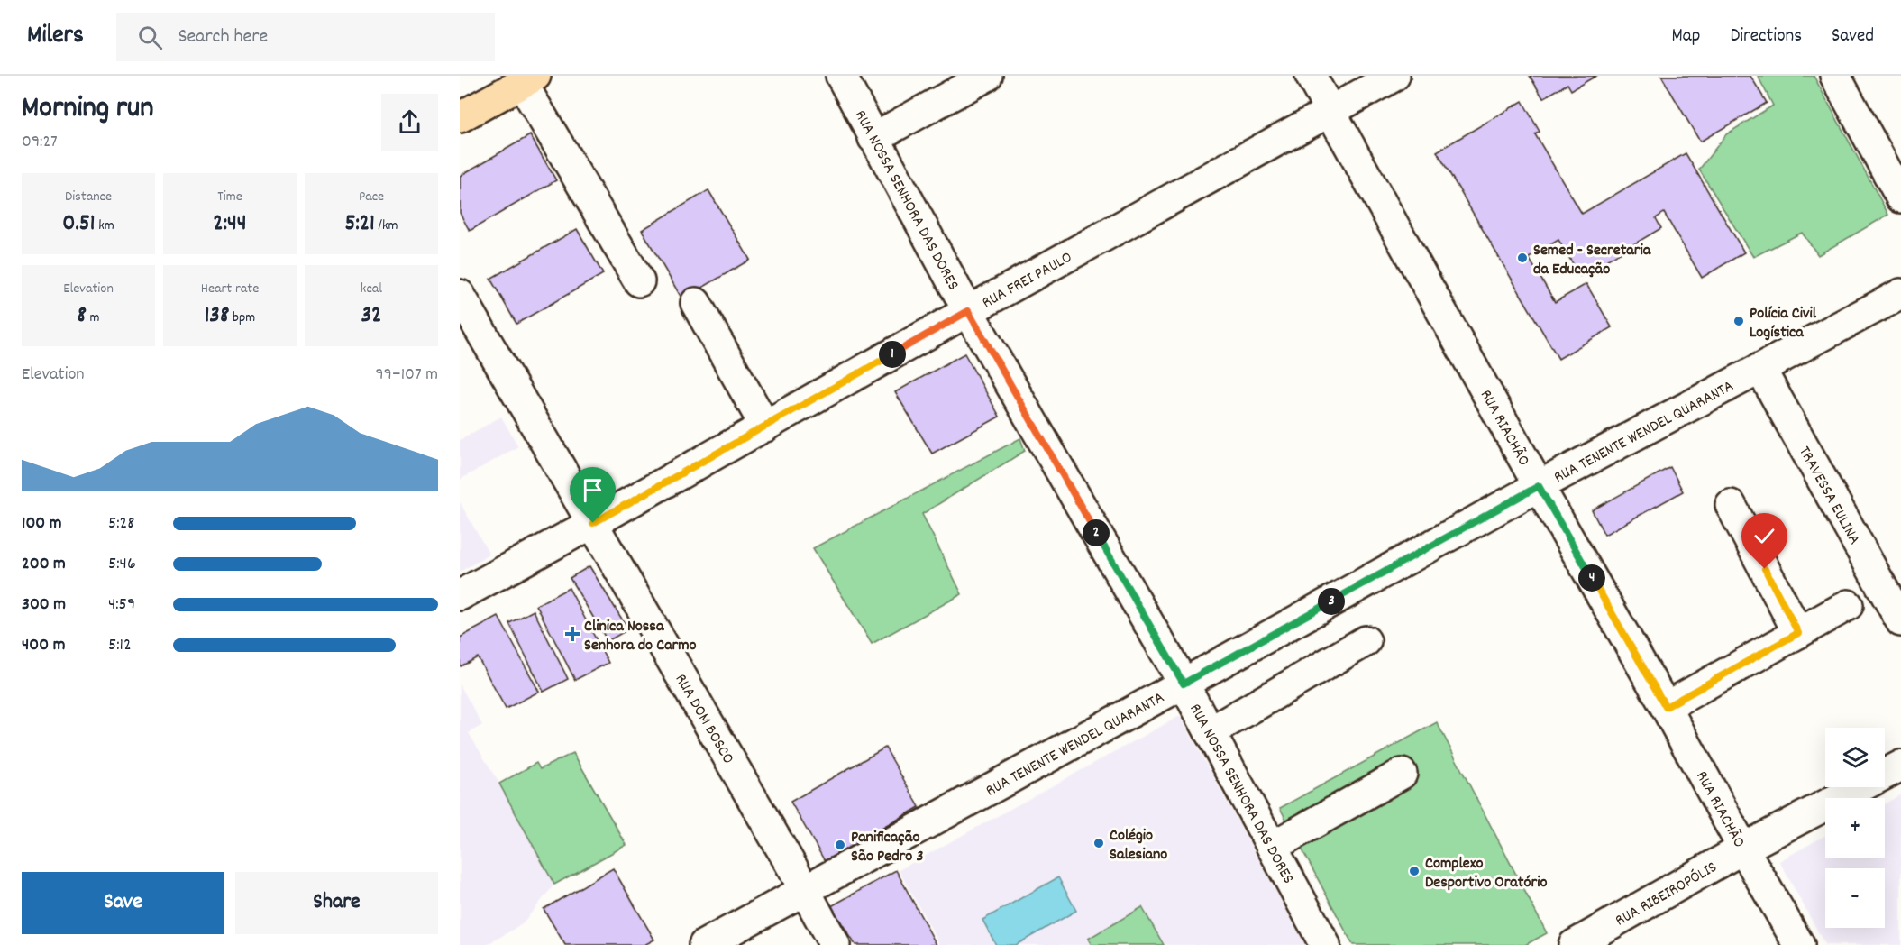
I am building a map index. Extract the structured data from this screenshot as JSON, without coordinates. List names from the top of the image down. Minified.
{"streets":{"street":["RUA NOSSA SENHORA DAS DORES","RUA FREI PAULO","RUA RIACHÃO","RUA TENENTE WENDEL QUARANTA","TRAVESSA EULINA","RUA DOM BOSCO","RUA RIBEIROPÓLIS"]},"crossings":[["RUA NOSSA SENHORA DAS DORES","RUA FREI PAULO"],["RUA NOSSA SENHORA DAS DORES","RUA TENENTE WENDEL QUARANTA"],["RUA FREI PAULO","RUA RIACHÃO"],["RUA FREI PAULO","RUA DOM BOSCO"],["RUA RIACHÃO","RUA TENENTE WENDEL QUARANTA"],["RUA RIACHÃO","RUA RIBEIROPÓLIS"],["RUA TENENTE WENDEL QUARANTA","TRAVESSA EULINA"],["RUA TENENTE WENDEL QUARANTA","RUA DOM BOSCO"]],"places":{"other":["Semed - Secretaria da Educação","Polícia Civil Logística","Colégio Salesiano","Panificação São Pedro 3","Complexo Desportivo Oratório"],"health":["Clinica Nossa Senhora do Carmo"]},"page":{"header":"Milers","search":"Search here","nav":["Map","Directions","Saved"],"heading":["Morning run","09:27"],"stats":[["Distance","0.51 km"],["Time","2:44"],["Pace","5:21 /km"],["Elevation","8 m"],["Heart rate","138 bpm"],["kcal","32"]],"pins":["1","2","4","3"],"chart":["Elevation","99–107 m"],"list":[{"name":"100 m","note":"5:28"},{"name":"200 m","note":"5:46"},{"name":"300 m","note":"4:59"},{"name":"400 m","note":"5:12"}],"map_buttons":["+","−"],"buttons":["Save","Share"]}}
